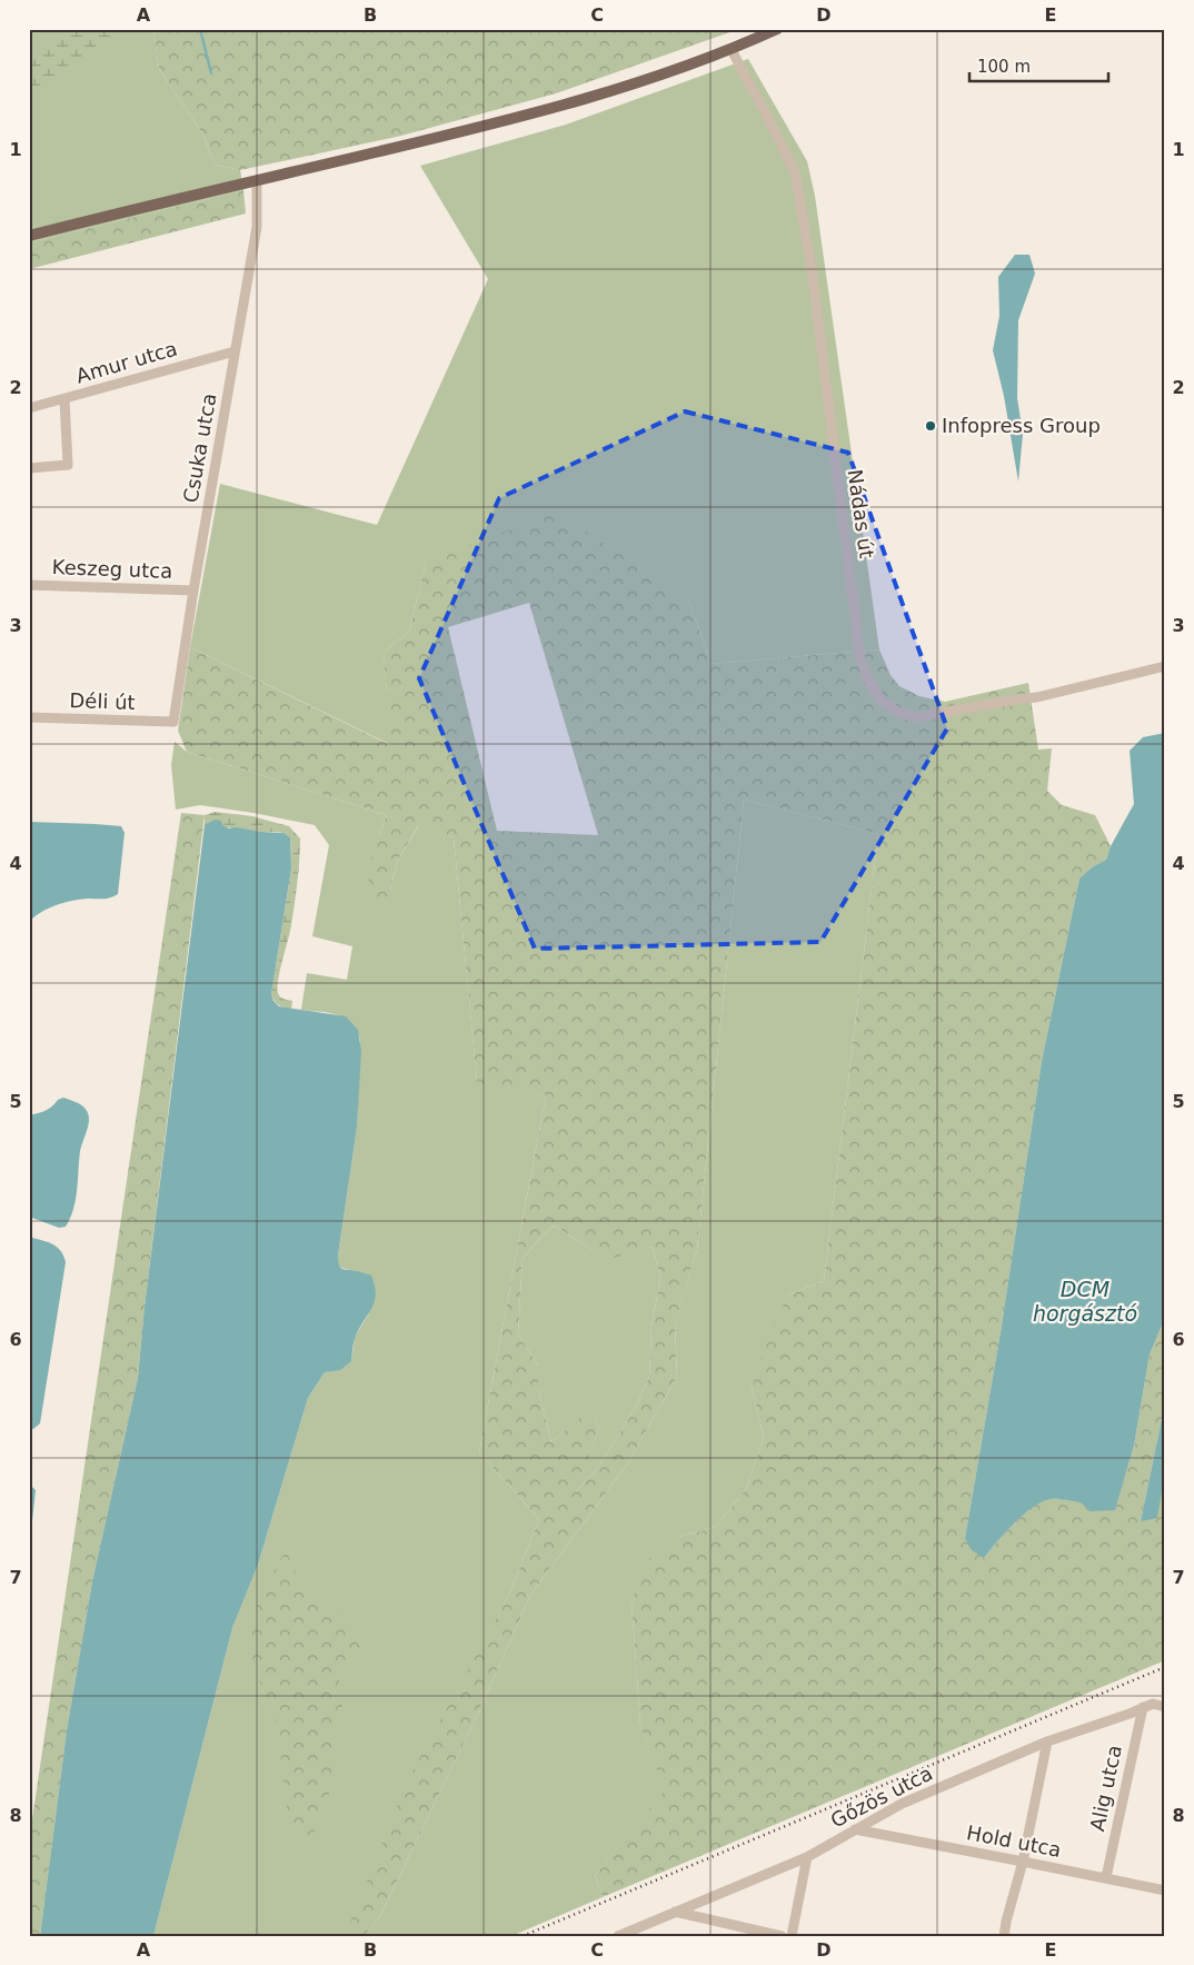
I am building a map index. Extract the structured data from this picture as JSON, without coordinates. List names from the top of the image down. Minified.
{"streets":{"street":["Amur utca","Csuka utca","Nádas út","Keszeg utca","Déli út","Alig utca","Gőzös utca","Hold utca"]},"crossings":[["Amur utca","Csuka utca"],["Csuka utca","Keszeg utca"],["Csuka utca","Déli út"],["Alig utca","Gőzös utca"],["Alig utca","Hold utca"],["Gőzös utca","Hold utca"]],"water":["DCM horgásztó"],"places":["Infopress Group"],"scale_bar":"100 m","grid":{"columns":["A","B","C","D","E"],"rows":["1","2","3","4","5","6","7","8"]}}
